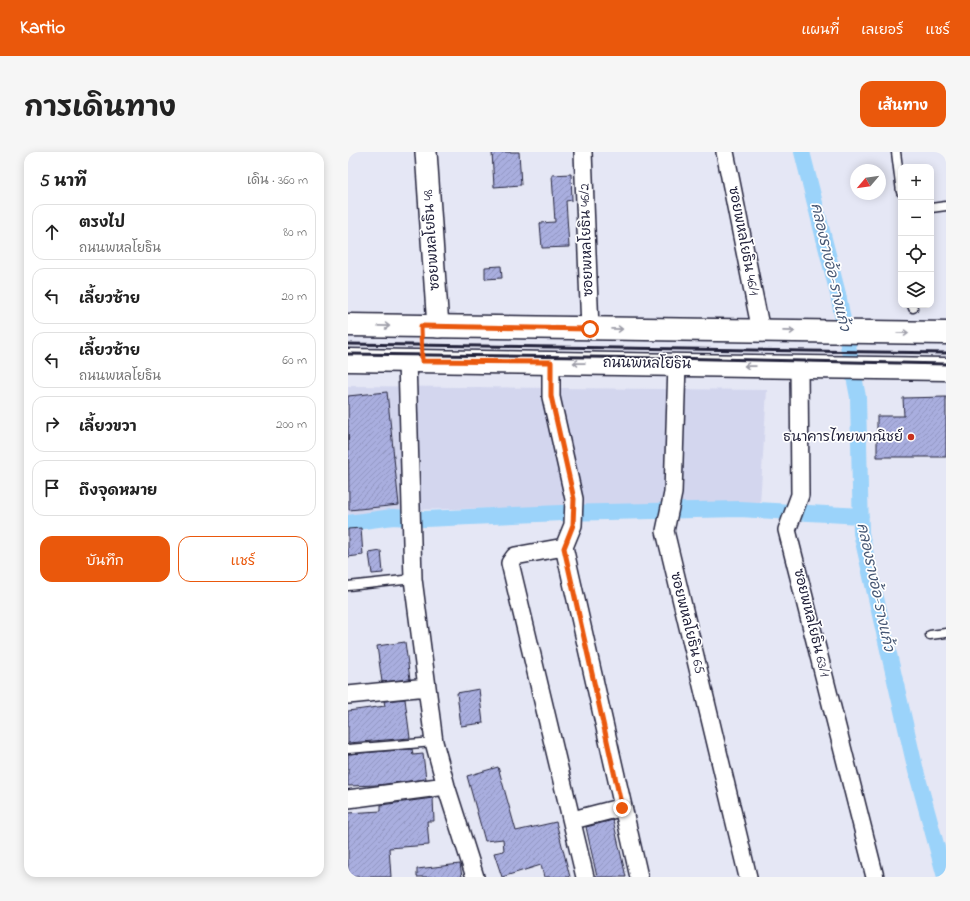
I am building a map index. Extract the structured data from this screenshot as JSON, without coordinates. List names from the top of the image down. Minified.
{"streets":{"main road":["ถนนพหลโยธิน"],"street":["ซอยพหลโยธิน 48","ซอยพหลโยธิน 46/2","ซอยพหลโยธิน 46/1","ซอยพหลโยธิน 65","ซอยพหลโยธิน 63/1"]},"crossings":[["ถนนพหลโยธิน","ซอยพหลโยธิน 65"],["ถนนพหลโยธิน","ซอยพหลโยธิน 63/1"]],"water":["คลองรางอ้อ-รางแก้ว"],"places":["ธนาคารไทยพาณิชย์"],"north":"bottom left","page":{"header":"Kartio","nav":["แผนที่","เลเยอร์","แชร์"],"title":"การเดินทาง","buttons":["เส้นทาง",["บันทึก","แชร์"]],"heading":["5 นาที","เดิน · 360 m"],"map_buttons":["+","−"],"list":[["ตรงไป","ถนนพหลโยธิน","80 m"],["เลี้ยวซ้าย","20 m"],["เลี้ยวซ้าย","ถนนพหลโยธิน","60 m"],["เลี้ยวขวา","200 m"],"ถึงจุดหมาย"]}}
